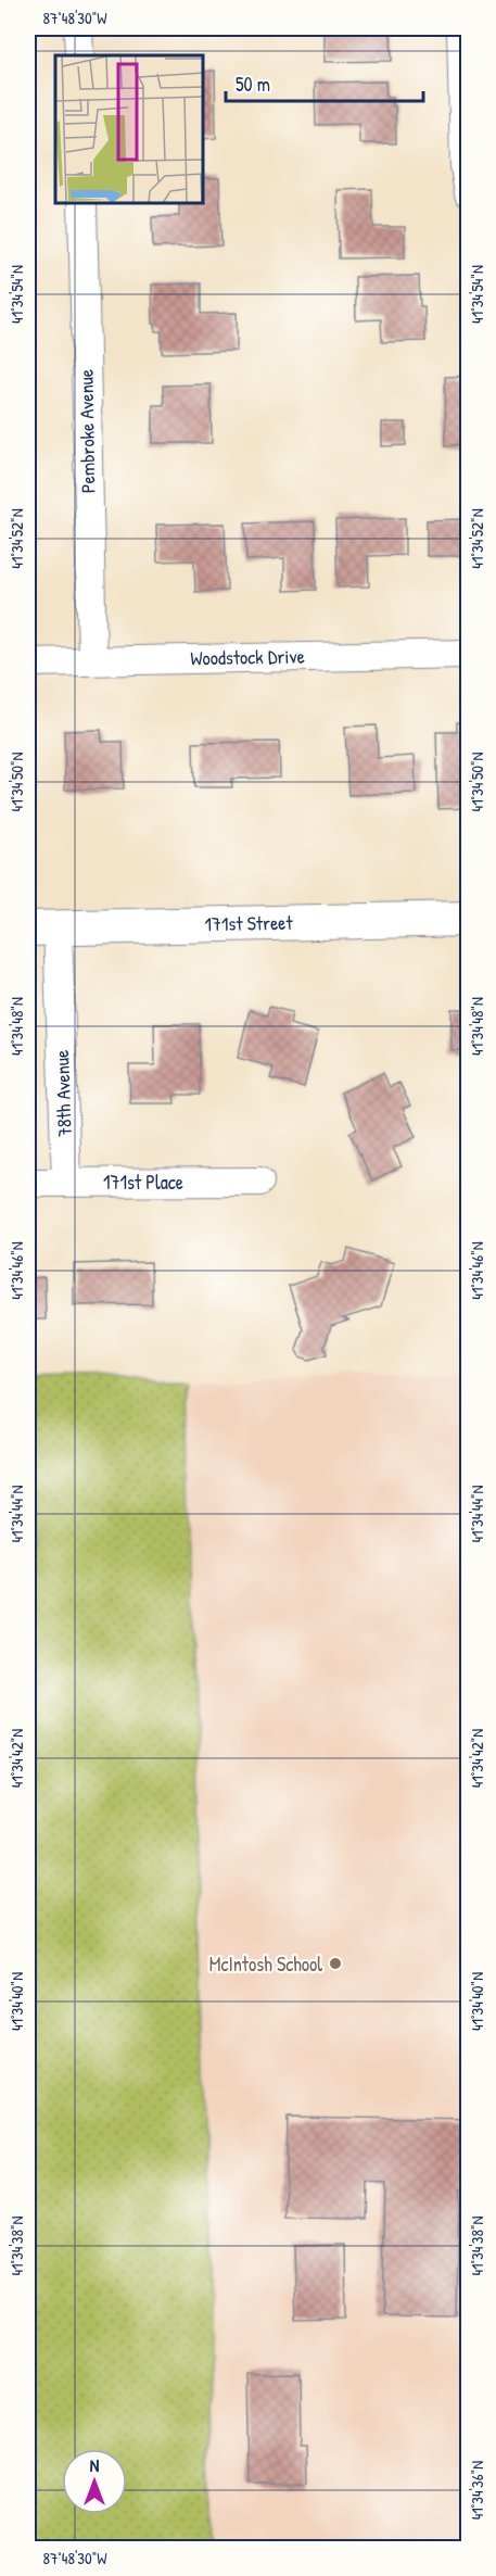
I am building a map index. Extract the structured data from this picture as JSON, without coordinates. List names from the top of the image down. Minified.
{"streets":{"street":["Pembroke Avenue","Woodstock Drive","171st Street","78th Avenue","171st Place"]},"crossings":[["Pembroke Avenue","Woodstock Drive"],["171st Street","78th Avenue"],["78th Avenue","171st Place"]],"places":["McIntosh School"],"scale_bar":"50 m","north":"top","coordinates":["87°48'30\"W","41°34'54\"N","41°34'52\"N","41°34'50\"N","41°34'48\"N","41°34'46\"N","41°34'44\"N","41°34'42\"N","41°34'40\"N","41°34'38\"N","41°34'36\"N"]}
